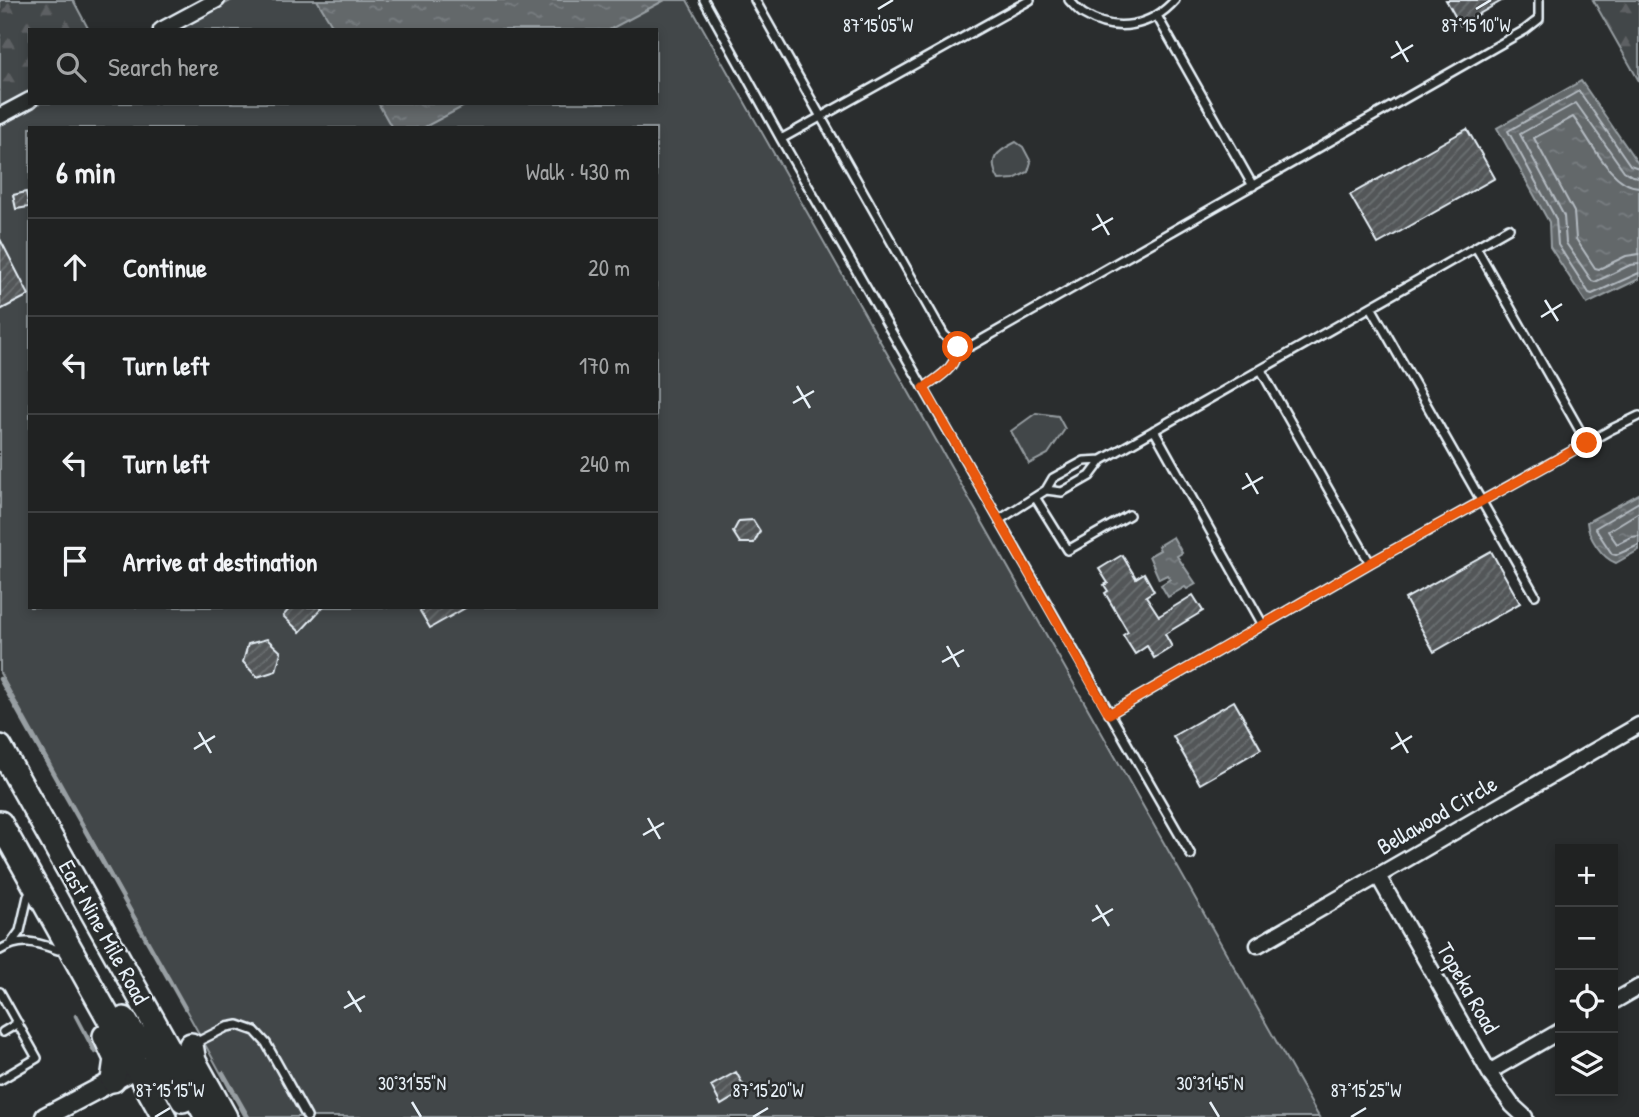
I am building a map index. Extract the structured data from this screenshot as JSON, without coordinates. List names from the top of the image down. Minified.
{"streets":{"main road":["East Nine Mile Road"],"street":["Bellawood Circle","Topeka Road"]},"crossings":[["Bellawood Circle","Topeka Road"]],"page":{"search":"Search here","heading":["6 min","Walk · 430 m"],"list":[["Continue","20 m"],["Turn left","170 m"],["Turn left","240 m"],"Arrive at destination"],"map_buttons":["+","−"]},"coordinates":["87°15'05\"W","87°15'10\"W","30°31'55\"N","30°31'45\"N","87°15'15\"W","87°15'20\"W","87°15'25\"W"]}
